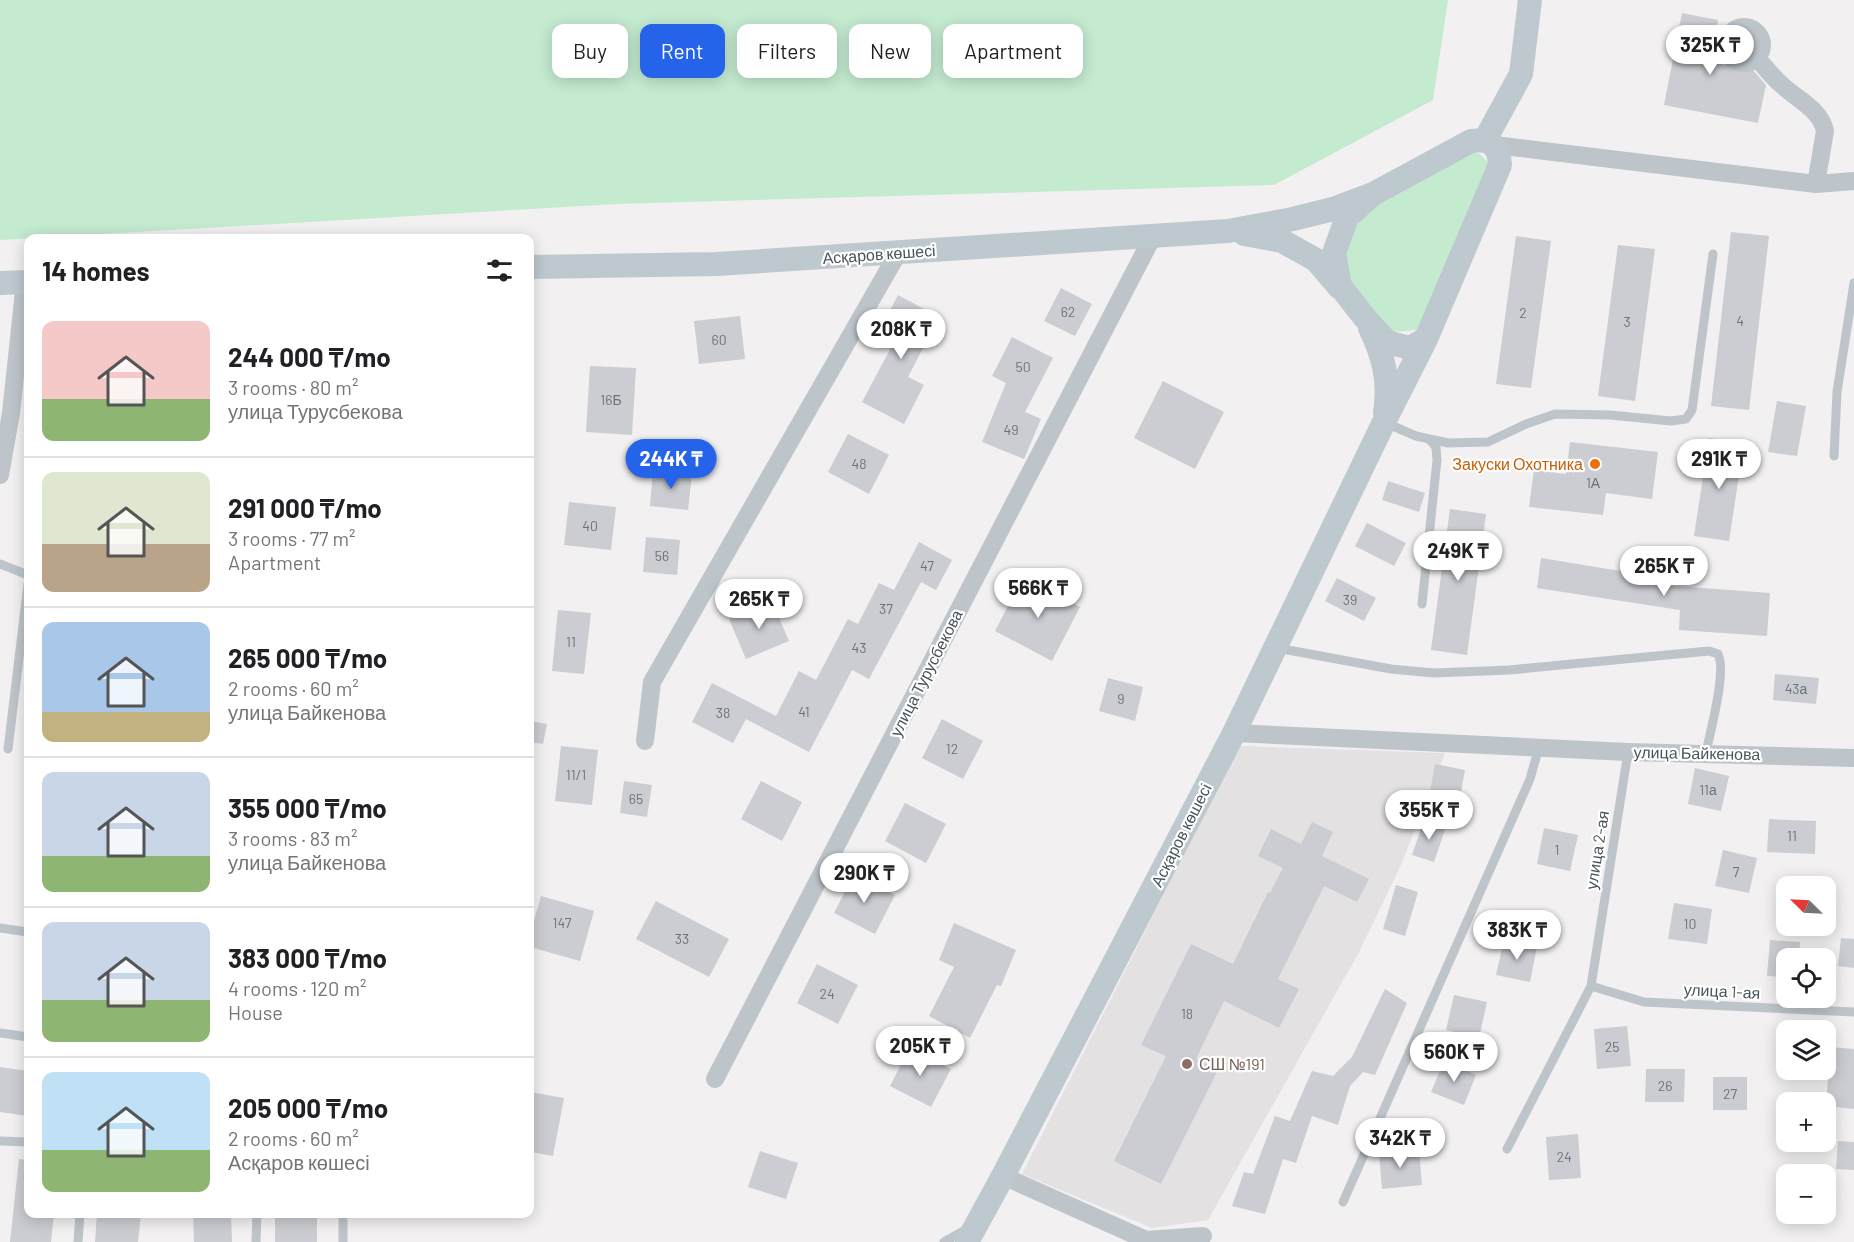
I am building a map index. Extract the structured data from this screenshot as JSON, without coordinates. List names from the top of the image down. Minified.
{"streets":{"street":["Асқаров көшесі","улица Турусбекова","улица Байкенова"],"lane":["улица 2-ая","улица 1-ая"]},"crossings":[["Асқаров көшесі","улица Турусбекова"],["Асқаров көшесі","улица Байкенова"],["улица Байкенова","улица 2-ая"],["улица 2-ая","улица 1-ая"]],"places":["Закуски Охотника","СШ №191"],"house_numbers":["62","2","4","3","60","50","16Б","49","48","1А","40","56","47","39","37","11","43","43а","9","41","38","12","11/1","11а","65","11","1","7","147","10","33","24","18","25","26","27","24"],"north":"top left","page":{"chip":["Buy","Rent","Filters","New","Apartment"],"price":["325K ₸","208K ₸","244K ₸","291K ₸","249K ₸","265K ₸","566K ₸","265K ₸","355K ₸","290K ₸","383K ₸","205K ₸","560K ₸","342K ₸"],"heading":"14 homes","list":[{"name":"244 000 ₸/mo","note":"3 rooms · 80 m² · улица Турусбекова"},{"name":"291 000 ₸/mo","note":"3 rooms · 77 m² · Apartment"},{"name":"265 000 ₸/mo","note":"2 rooms · 60 m² · улица Байкенова"},{"name":"355 000 ₸/mo","note":"3 rooms · 83 m² · улица Байкенова"},{"name":"383 000 ₸/mo","note":"4 rooms · 120 m² · House"},{"name":"205 000 ₸/mo","note":"2 rooms · 60 m² · Асқаров көшесі"}],"map_buttons":["+","−"]}}
